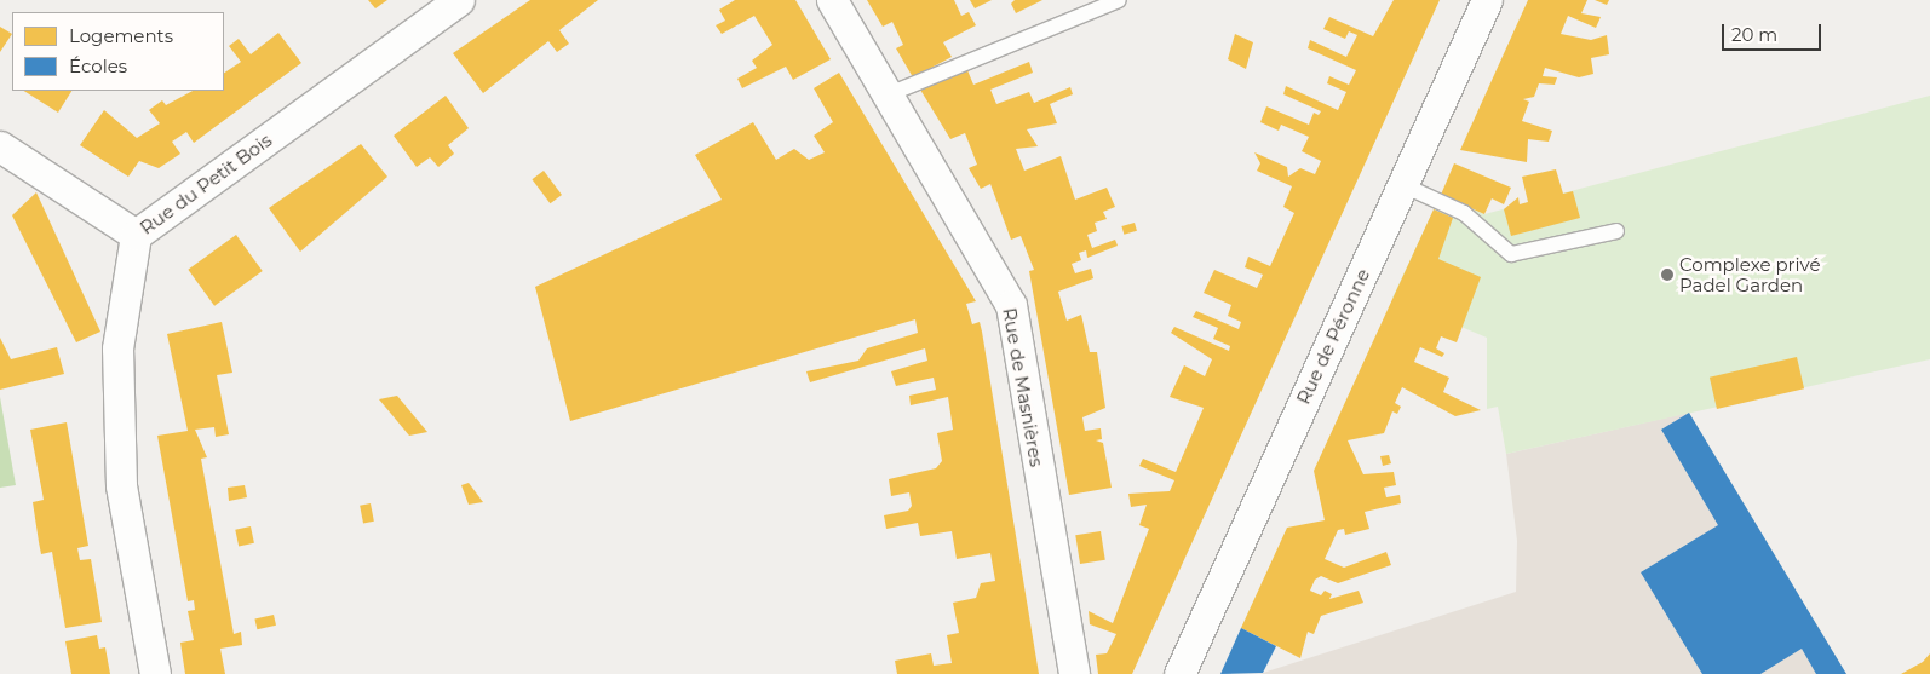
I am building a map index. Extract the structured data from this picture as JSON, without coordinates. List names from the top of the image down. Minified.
{"streets":{"street":["Rue du Petit Bois","Rue de Péronne","Rue de Masnières"]},"places":["Complexe privé Padel Garden"],"legend":["Logements","Écoles"],"scale_bar":"20 m"}
